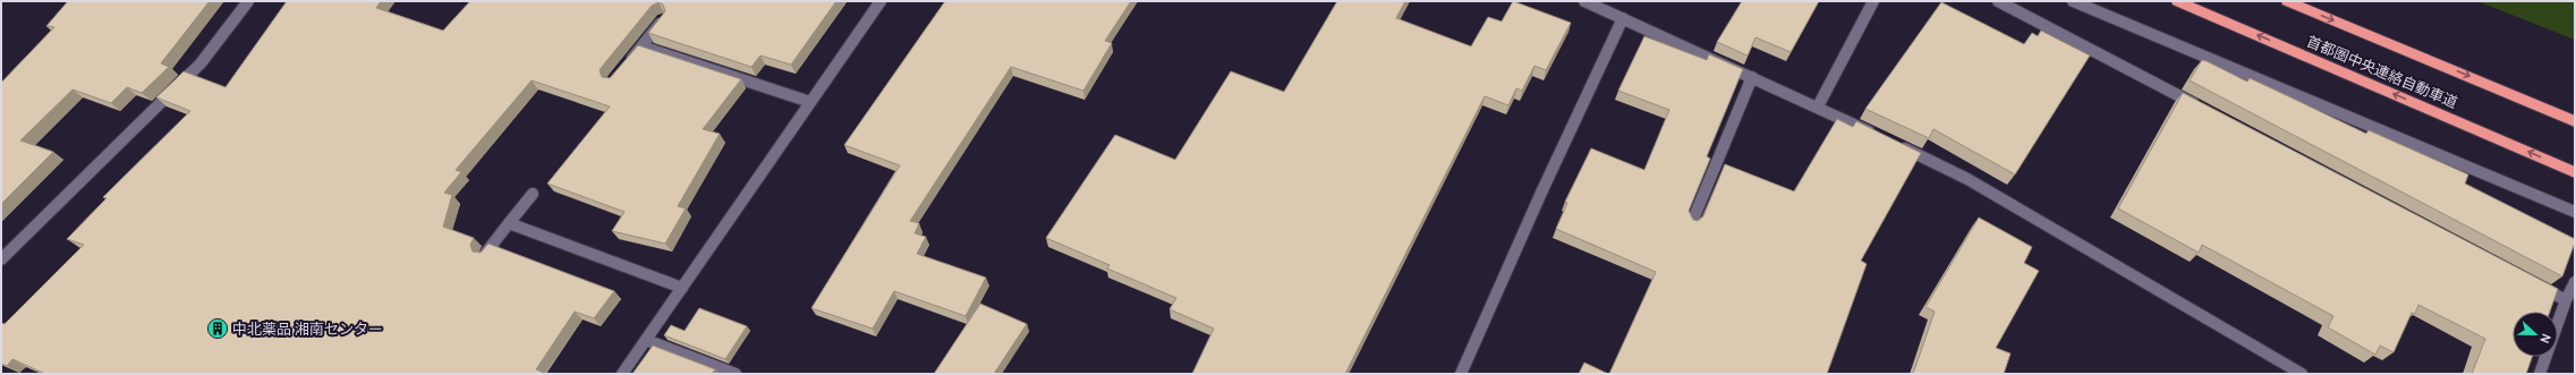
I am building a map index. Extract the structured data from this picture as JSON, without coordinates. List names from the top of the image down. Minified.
{"streets":{"highway":["首都圏中央連絡自動車道"]},"places":{"building":["中北薬品 湘南センター"]},"north":"right"}
